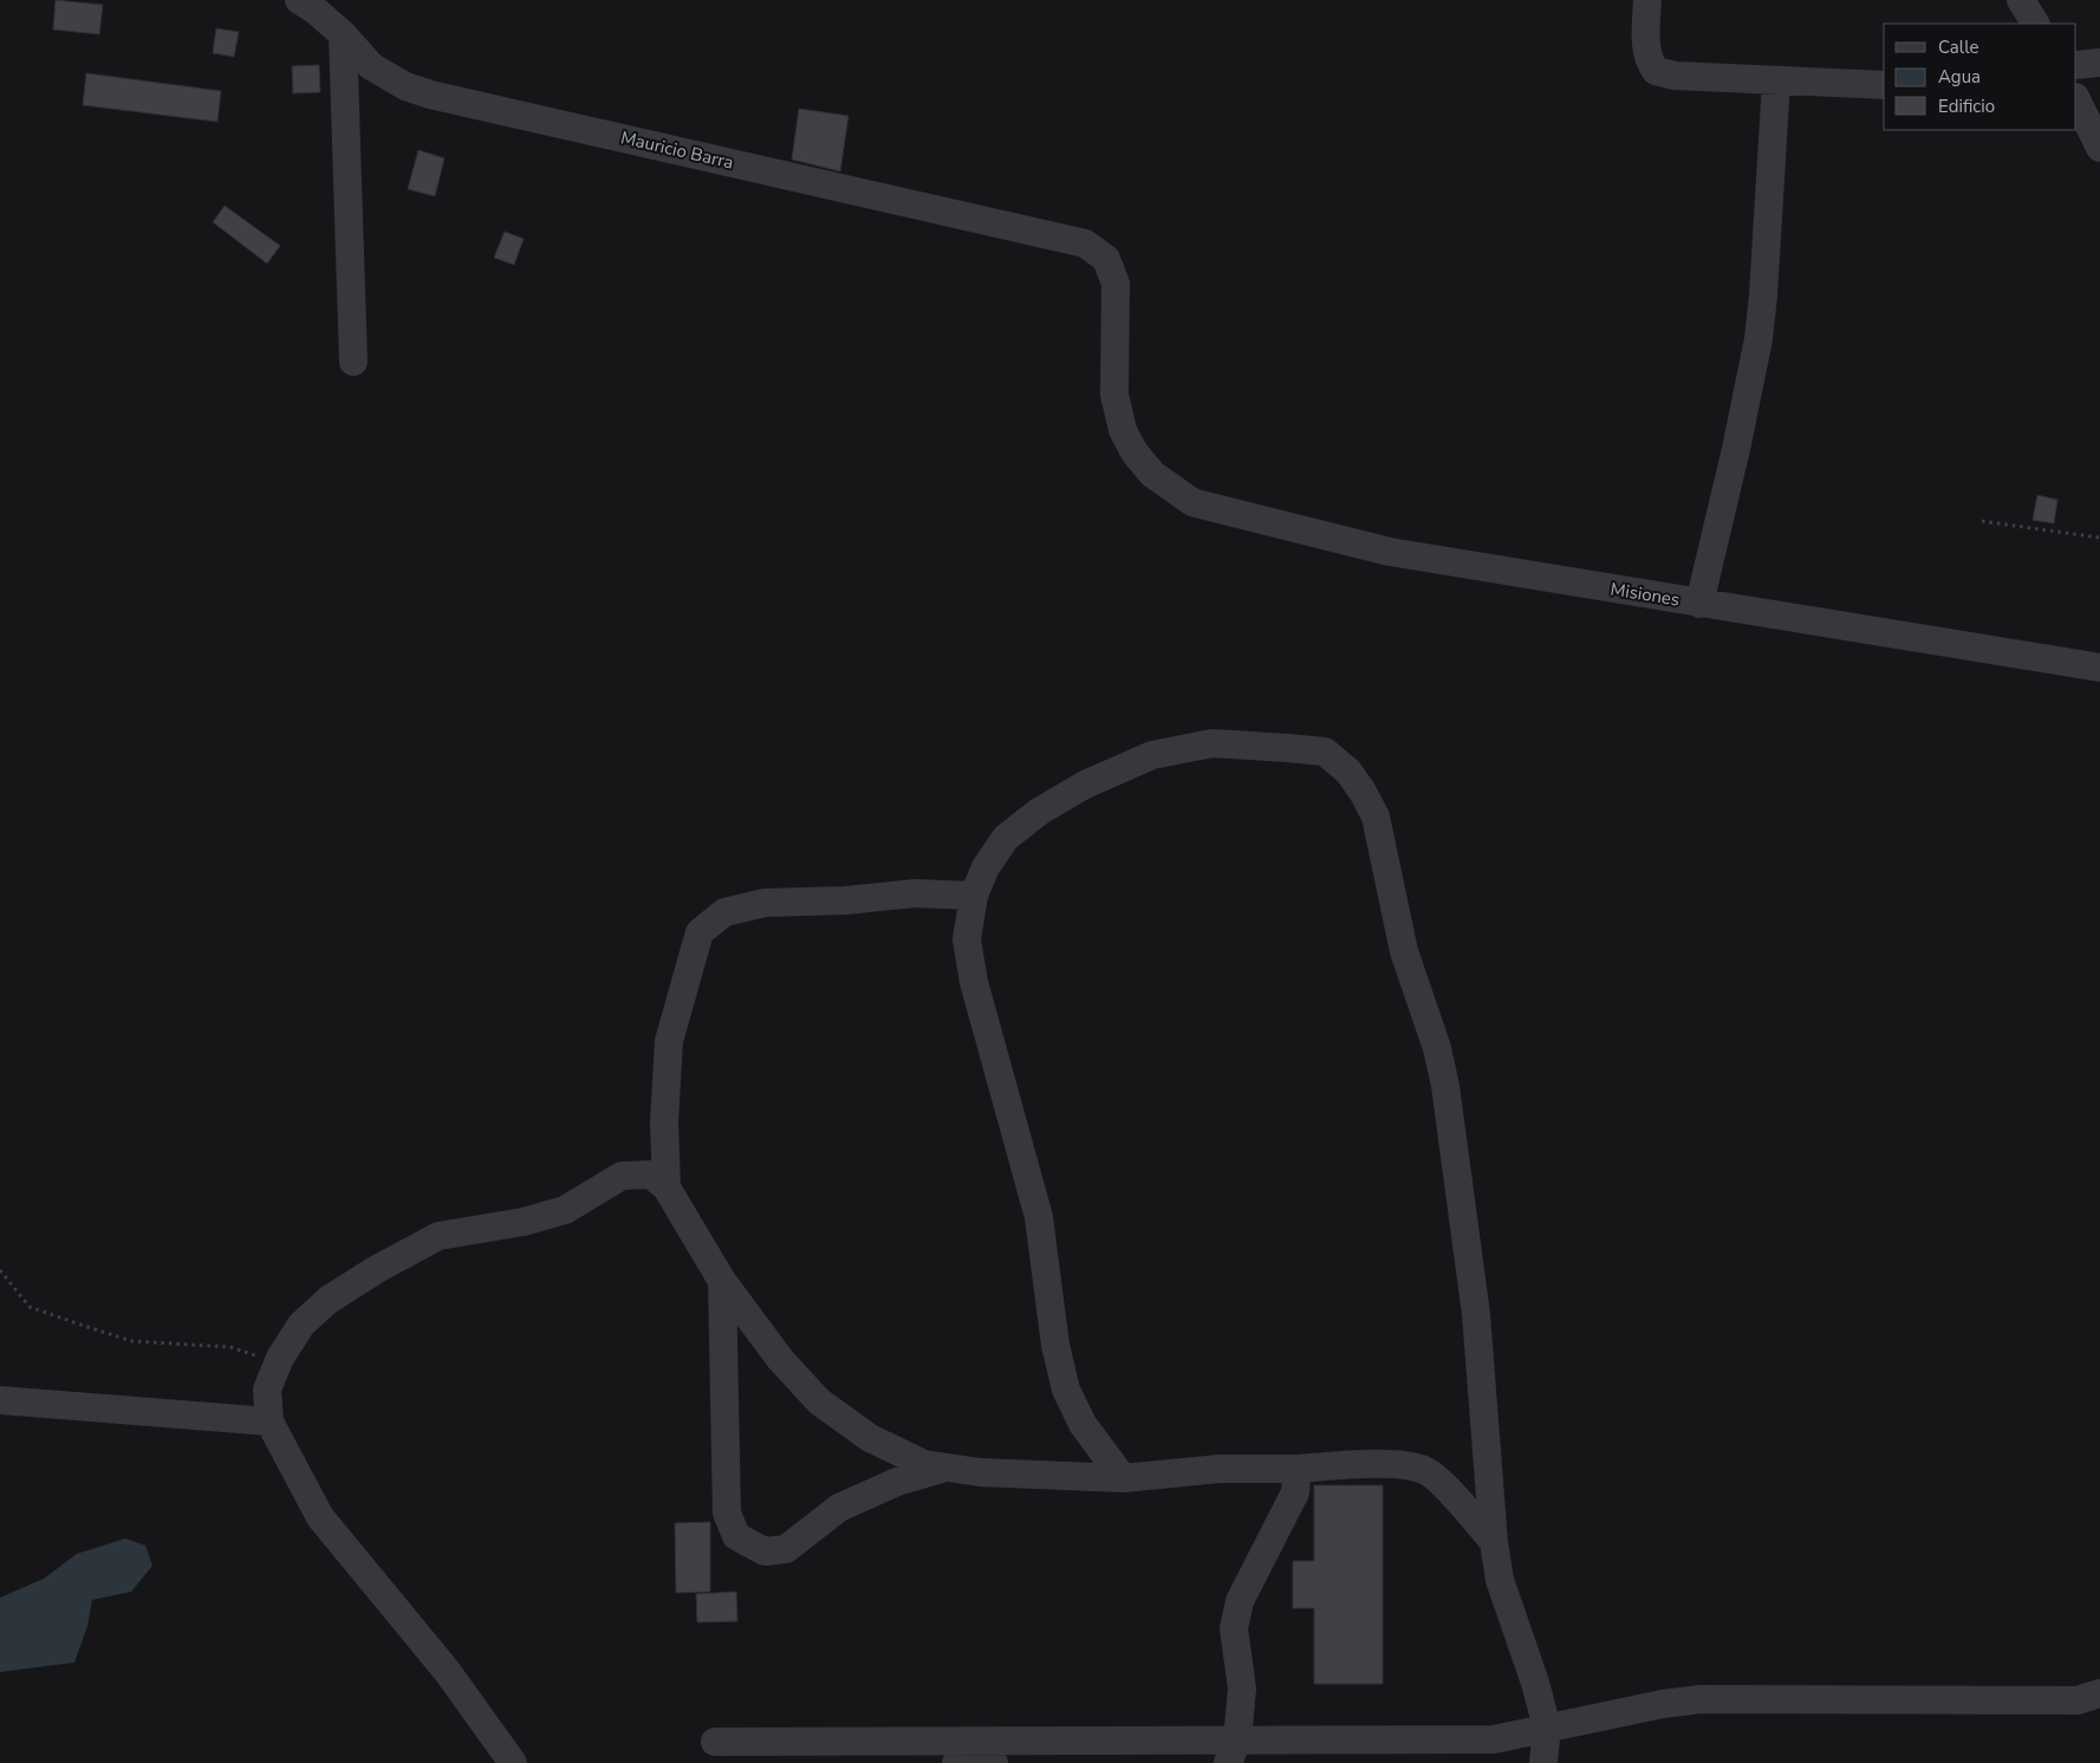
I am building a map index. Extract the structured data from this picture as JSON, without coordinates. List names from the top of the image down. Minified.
{"streets":{"street":["Mauricio Barra","Misiones"]},"crossings":[["Mauricio Barra","Misiones"]],"legend":["Calle","Agua","Edificio"]}
